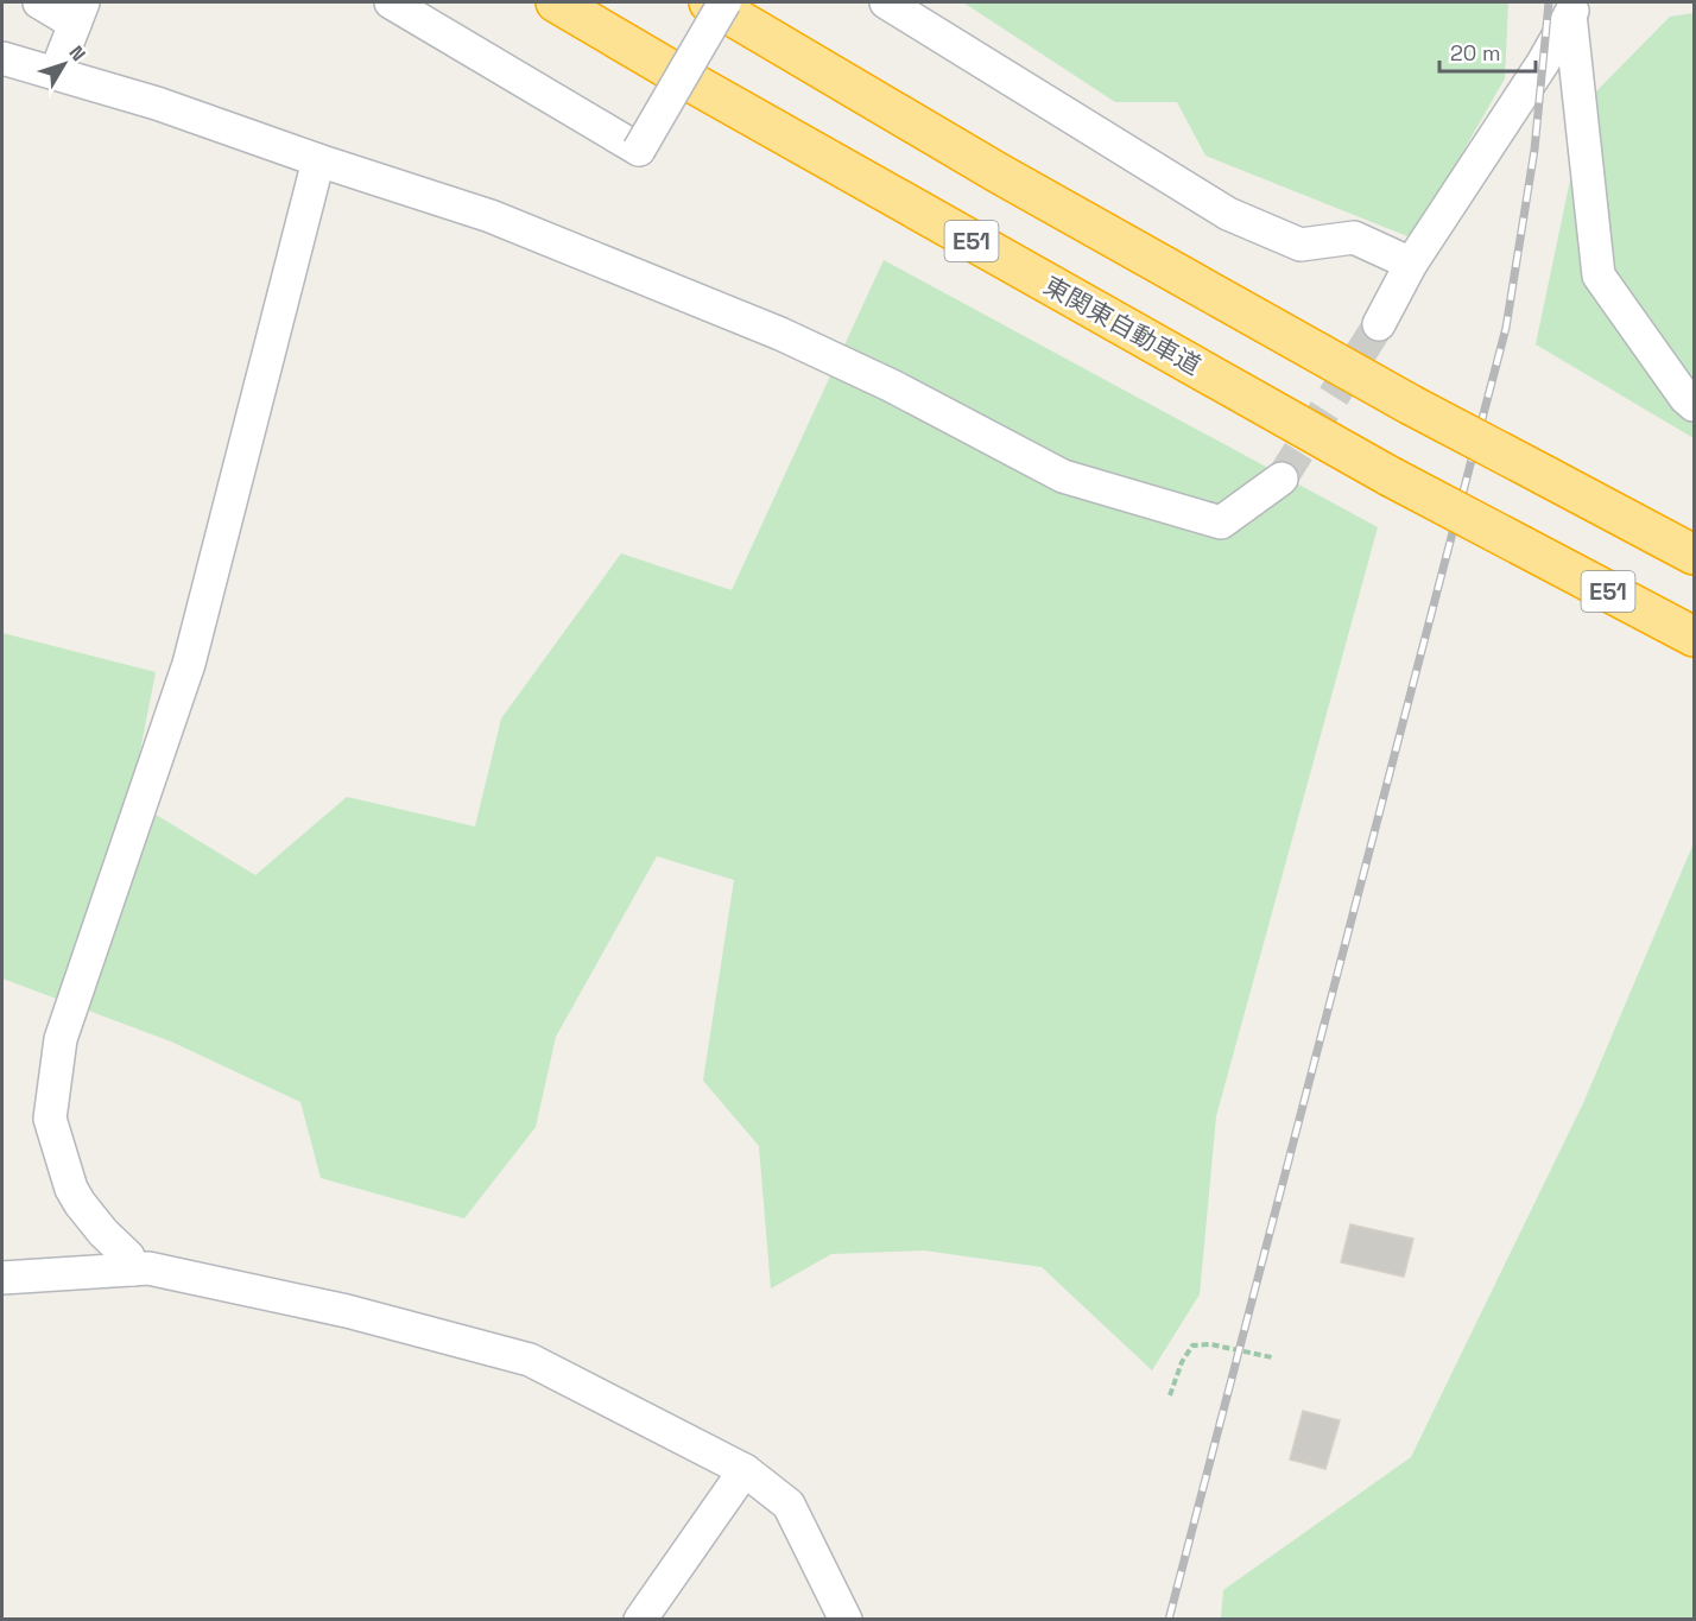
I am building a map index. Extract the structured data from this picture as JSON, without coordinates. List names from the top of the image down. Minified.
{"streets":{"highway":["E51","東関東自動車道"]},"scale_bar":"20 m","north":"top right"}
